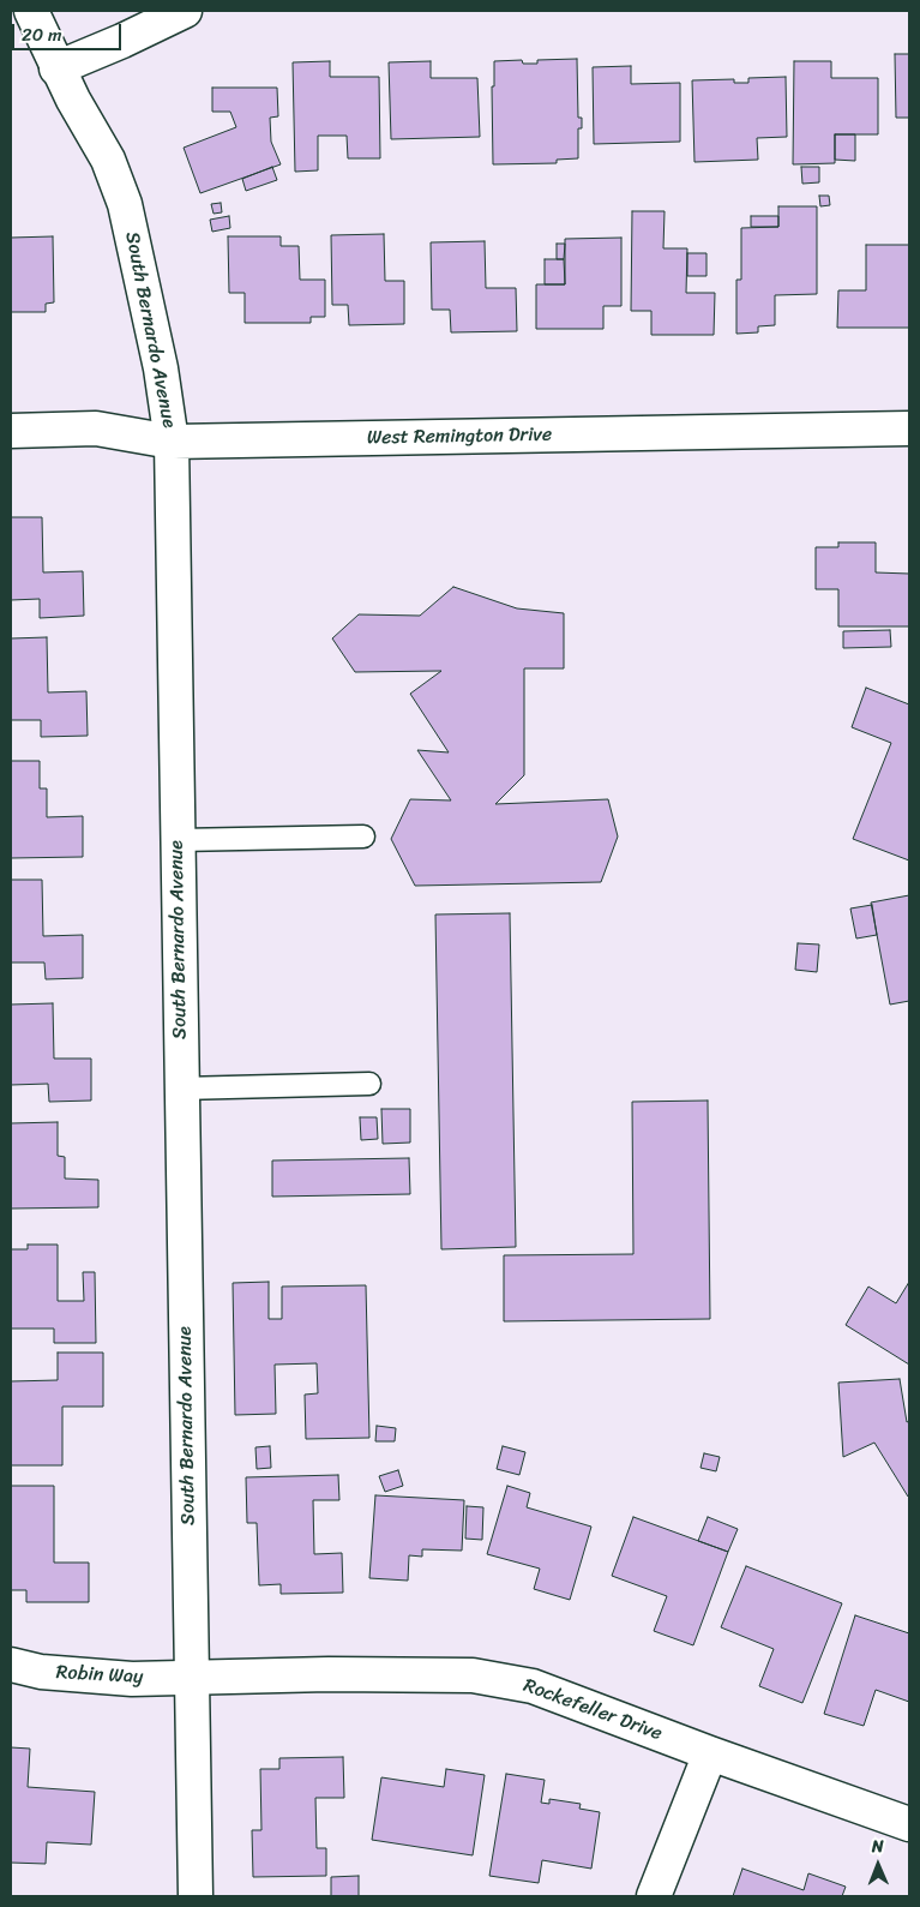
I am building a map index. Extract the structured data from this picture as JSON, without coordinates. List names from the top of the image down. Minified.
{"streets":{"street":["South Bernardo Avenue","West Remington Drive","Robin Way","Rockefeller Drive"]},"crossings":[["South Bernardo Avenue","West Remington Drive"],["South Bernardo Avenue","Robin Way"],["South Bernardo Avenue","Rockefeller Drive"],["Robin Way","Rockefeller Drive"]],"scale_bar":"20 m","north":"top"}
